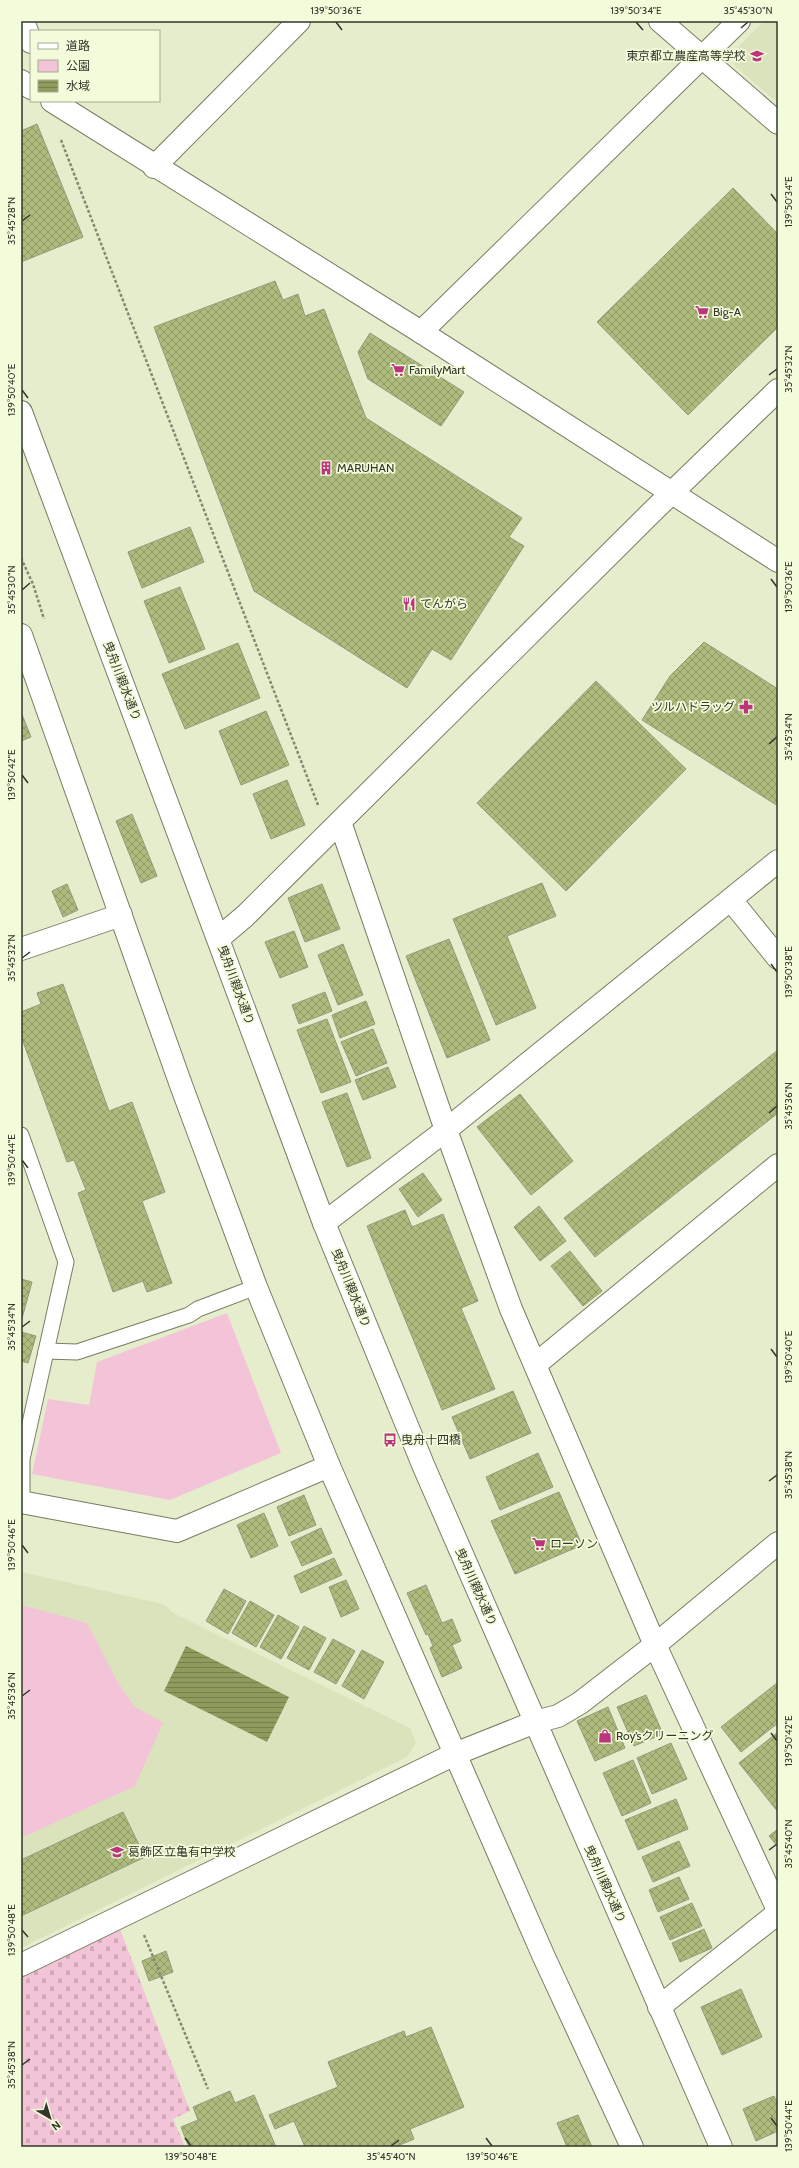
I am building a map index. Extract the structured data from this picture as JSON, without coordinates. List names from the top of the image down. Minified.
{"streets":{"street":["曳舟川親水通り"]},"places":{"school or university":["東京都立農産高等学校","葛飾区立亀有中学校"],"supermarket":["Big-A","FamilyMart","ローソン"],"building":["MARUHAN"],"restaurant":["てんがら"],"pharmacy":["ツルハドラッグ"],"bus stop":["曳舟十四橋"],"shop":["Roy’sクリーニング"]},"legend":["道路","公園","水域"],"north":"bottom right","coordinates":["139°50'36\"E","139°50'34\"E","35°45'30\"N","35°45'28\"N","35°45'32\"N","139°50'40\"E","35°45'34\"N","139°50'42\"E","139°50'38\"E","35°45'36\"N","139°50'44\"E","35°45'38\"N","139°50'46\"E","35°45'40\"N","139°50'48\"E"]}
